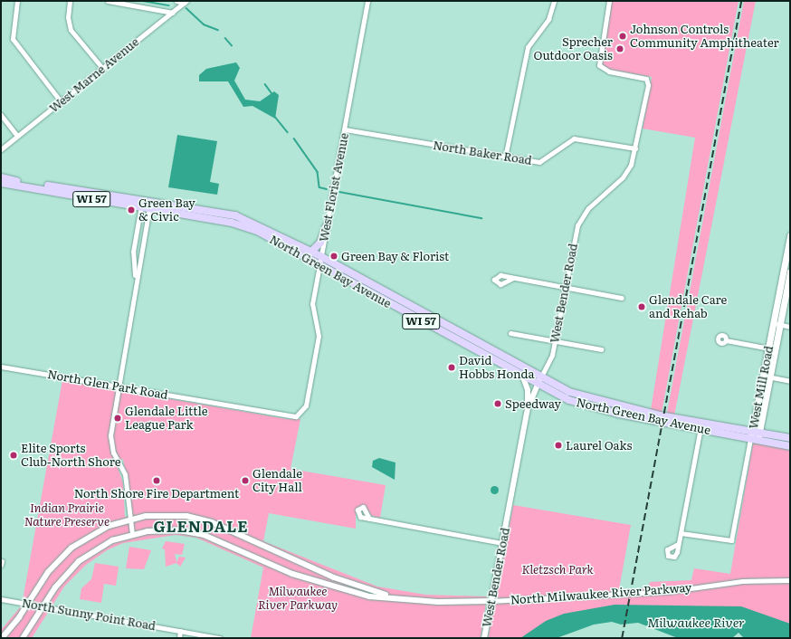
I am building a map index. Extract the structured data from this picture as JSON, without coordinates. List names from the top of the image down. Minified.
{"streets":{"main road":["WI 57","North Green Bay Avenue","West Mill Road"],"street":["West Marne Avenue","North Baker Road","West Florist Avenue","West Bender Road","North Glen Park Road","North Milwaukee River Parkway","North Sunny Point Road"]},"crossings":[["North Baker Road","West Florist Avenue"],["North Baker Road","West Bender Road"],["West Florist Avenue","North Green Bay Avenue"],["West Florist Avenue","North Glen Park Road"],["North Green Bay Avenue","West Bender Road"],["North Green Bay Avenue","West Mill Road"],["West Bender Road","North Milwaukee River Parkway"],["North Milwaukee River Parkway","North Sunny Point Road"]],"districts":["GLENDALE"],"water":["Milwaukee River"],"parks":["Indian Prairie Nature Preserve","Kletzsch Park","Milwaukee River Parkway"],"places":["Johnson Controls Community Amphitheater","Sprecher Outdoor Oasis","Green Bay & Civic","Green Bay & Florist","Glendale Care and Rehab","David Hobbs Honda","Speedway","Glendale Little League Park","Laurel Oaks","Elite Sports Club-North Shore","North Shore Fire Department","Glendale City Hall"]}
